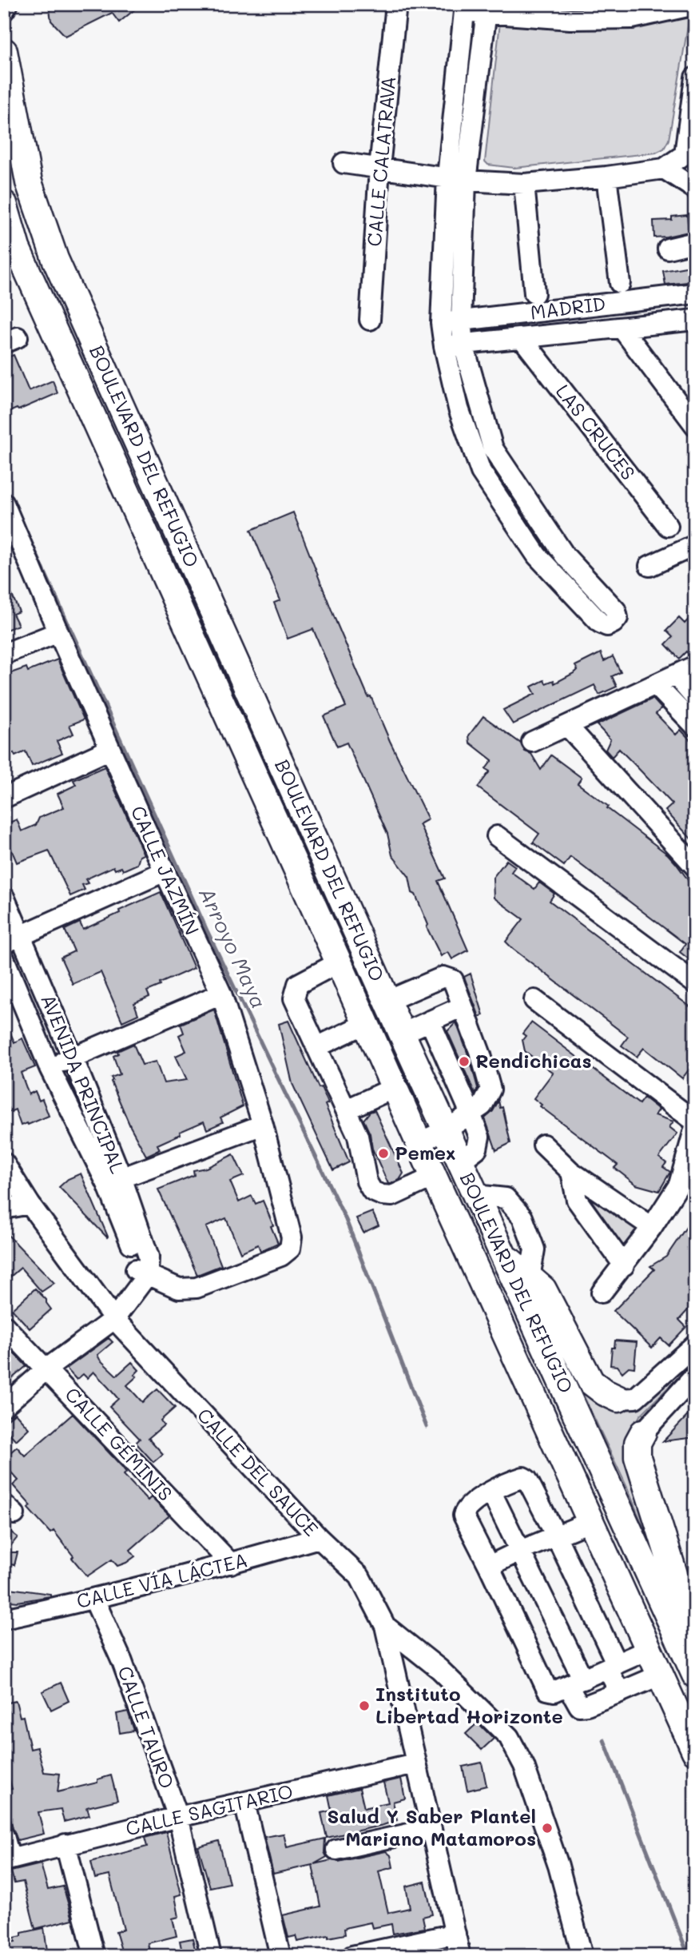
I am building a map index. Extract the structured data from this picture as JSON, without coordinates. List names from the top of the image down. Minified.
{"streets":{"main road":["BOULEVARD DEL REFUGIO"],"street":["CALLE CALATRAVA","MADRID","LAS CRUCES","CALLE JAZMÍN","AVENIDA PRINCIPAL","CALLE GÉMINIS","CALLE DEL SAUCE","CALLE VÍA LÁCTEA","CALLE TAURO","CALLE SAGITARIO"]},"crossings":[["MADRID","LAS CRUCES"],["CALLE JAZMÍN","AVENIDA PRINCIPAL"],["CALLE GÉMINIS","CALLE VÍA LÁCTEA"],["CALLE DEL SAUCE","CALLE VÍA LÁCTEA"],["CALLE VÍA LÁCTEA","CALLE TAURO"],["CALLE TAURO","CALLE SAGITARIO"]],"water":["Arroyo Maya"],"places":["Rendichicas","Pemex","Instituto Libertad Horizonte","Salud Y Saber Plantel Mariano Matamoros"]}
